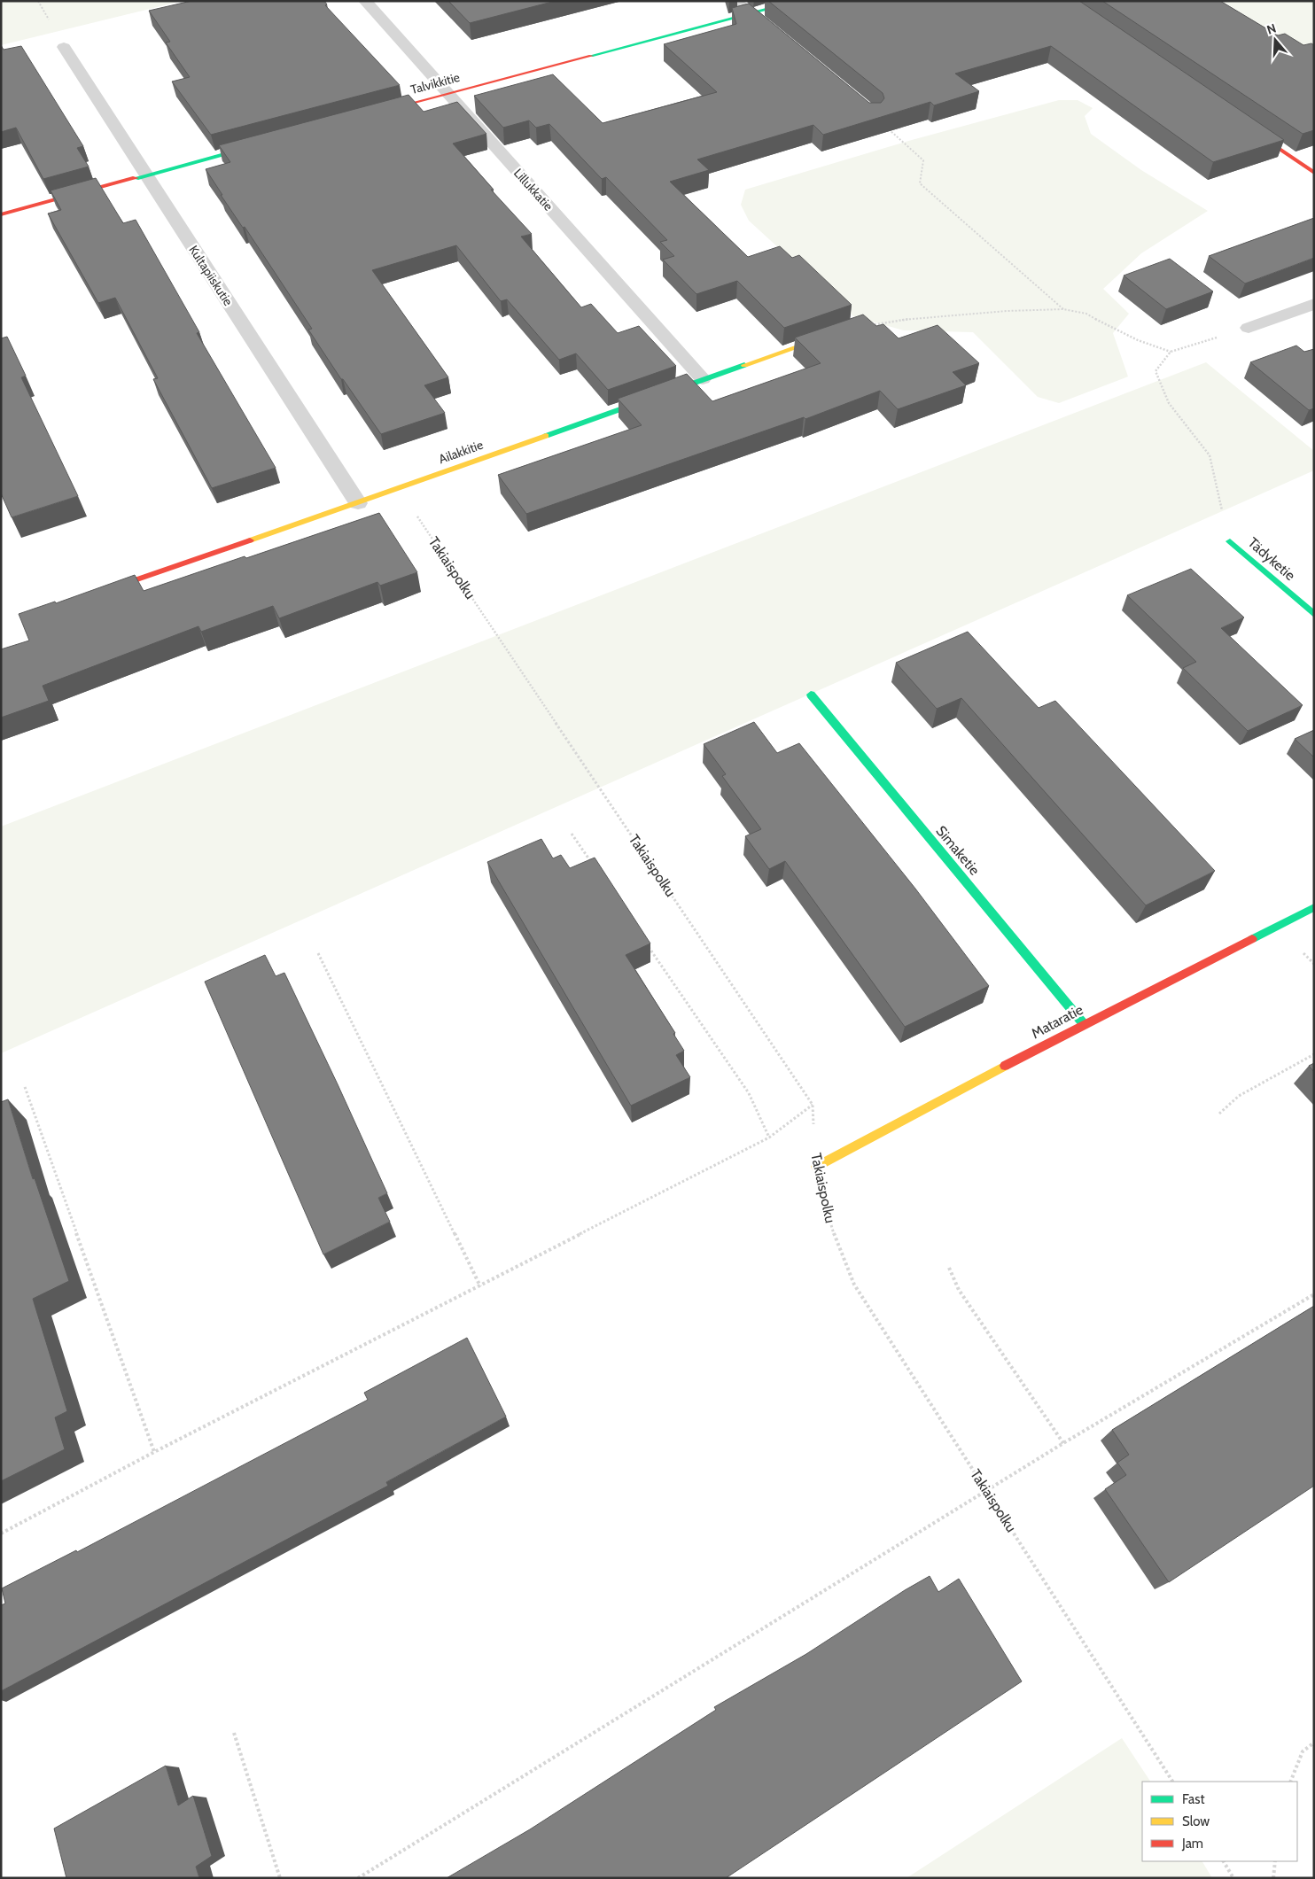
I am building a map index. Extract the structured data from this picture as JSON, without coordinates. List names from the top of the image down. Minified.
{"streets":{"street":["Talvikkitie","Lillukkatie","Kultapiiskutie","Ailakkitie","Tädyketie","Simaketie","Mataratie"],"path":["Takiaispolku"]},"crossings":[["Talvikkitie","Lillukkatie"],["Lillukkatie","Ailakkitie"],["Kultapiiskutie","Ailakkitie"],["Ailakkitie","Takiaispolku"],["Takiaispolku","Mataratie"],["Simaketie","Mataratie"]],"legend":["Fast","Slow","Jam"],"north":"top"}
